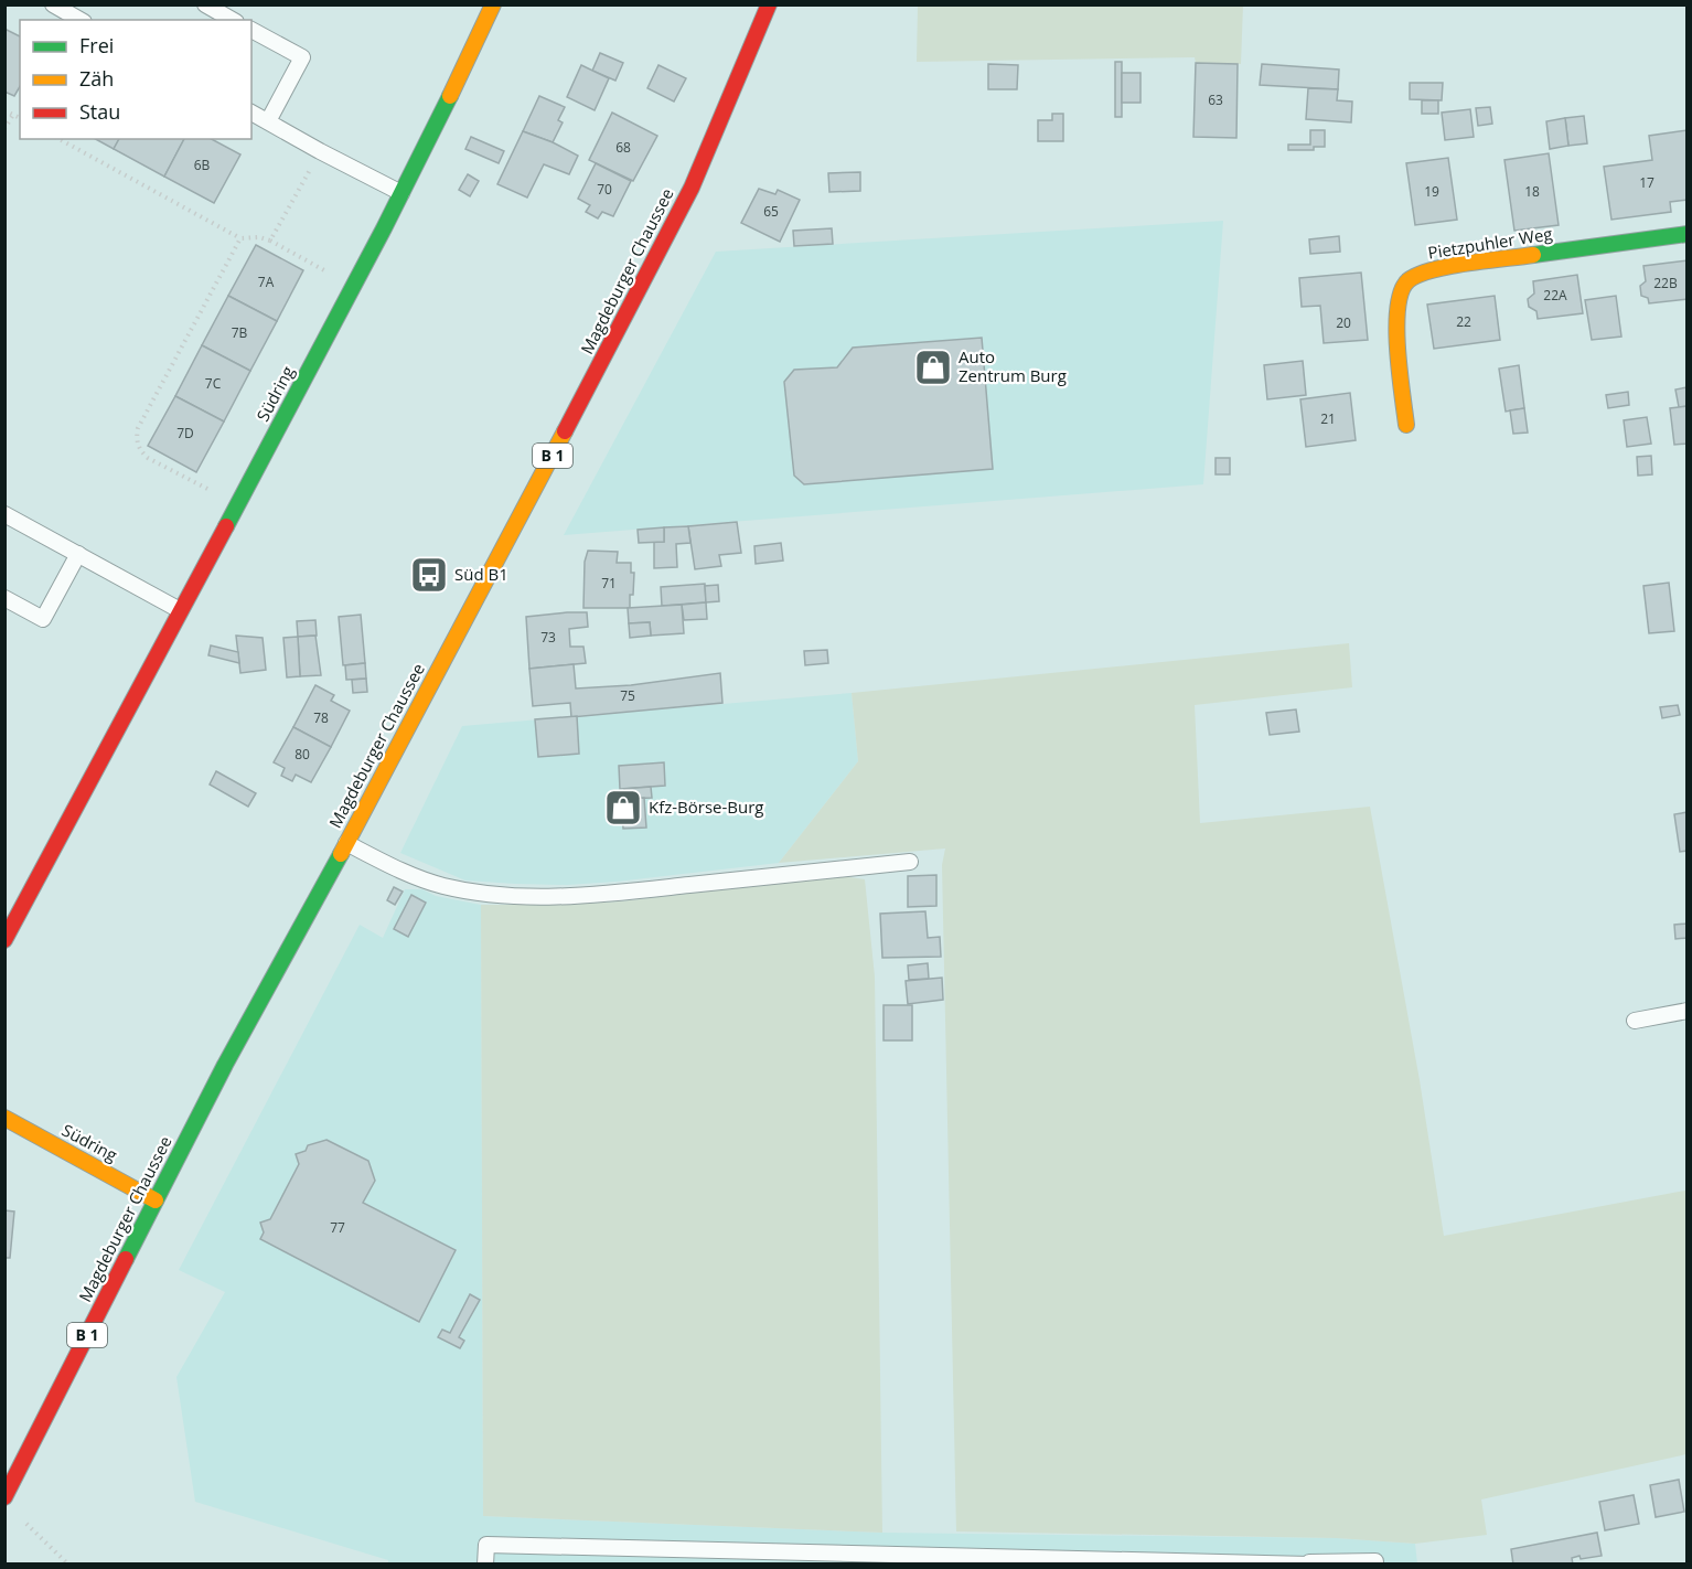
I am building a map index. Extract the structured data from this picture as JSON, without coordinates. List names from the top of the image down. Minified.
{"streets":{"main road":["Pietzpuhler Weg","Magdeburger Chaussee","Südring","B 1"]},"crossings":[["Magdeburger Chaussee","Südring"]],"places":{"shop":["Auto Zentrum Burg","Kfz-Börse-Burg"],"bus stop":["Süd B1"]},"house_numbers":["63","68","6B","17","70","19","18","65","7A","22B","22A","22","20","7B","7C","21","7D","71","73","75","78","80","77"],"legend":["Frei","Zäh","Stau"]}
